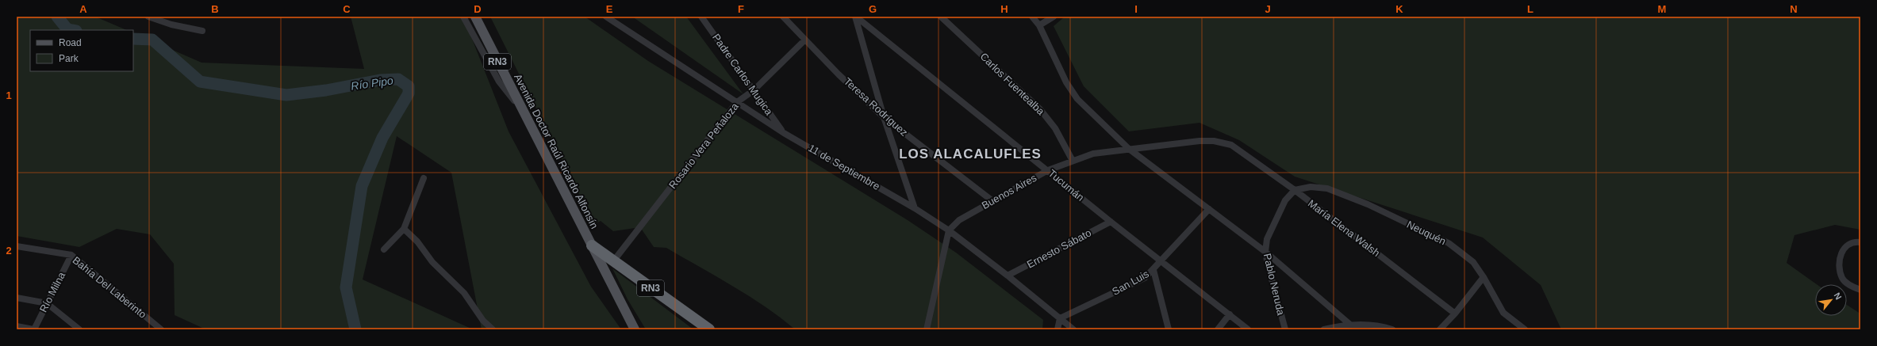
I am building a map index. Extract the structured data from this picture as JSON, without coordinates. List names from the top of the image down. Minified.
{"streets":{"highway":["RN3"],"main road":["Avenida Doctor Raúl Ricardo Alfonsín"],"street":["Padre Carlos Mugica","Carlos Fuentealba","Teresa Rodríguez","Rosario Vera Peñaloza","11 de Septiembre","Tucumán","Buenos Aires","María Elena Walsh","Neuquén","Ernesto Sábato","San Luis","Pablo Neruda","Bahía Del Laberinto","Río Milna"]},"crossings":[["RN3","Rosario Vera Peñaloza"],["RN3","Avenida Doctor Raúl Ricardo Alfonsín"],["Padre Carlos Mugica","Rosario Vera Peñaloza"],["Padre Carlos Mugica","11 de Septiembre"],["Carlos Fuentealba","Buenos Aires"],["Teresa Rodríguez","Rosario Vera Peñaloza"],["Teresa Rodríguez","Buenos Aires"],["Rosario Vera Peñaloza","11 de Septiembre"],["11 de Septiembre","Buenos Aires"],["11 de Septiembre","Ernesto Sábato"],["11 de Septiembre","San Luis"],["Tucumán","Buenos Aires"],["Tucumán","Ernesto Sábato"],["Tucumán","San Luis"],["Buenos Aires","María Elena Walsh"],["María Elena Walsh","Neuquén"],["María Elena Walsh","Pablo Neruda"],["Neuquén","Pablo Neruda"],["Bahía Del Laberinto","Río Milna"]],"districts":["LOS ALACALUFLES"],"water":["Río Pipo"],"legend":["Road","Park"],"north":"top right","grid":{"columns":["A","B","C","D","E","F","G","H","I","J","K","L","M","N"],"rows":["1","2"]}}
